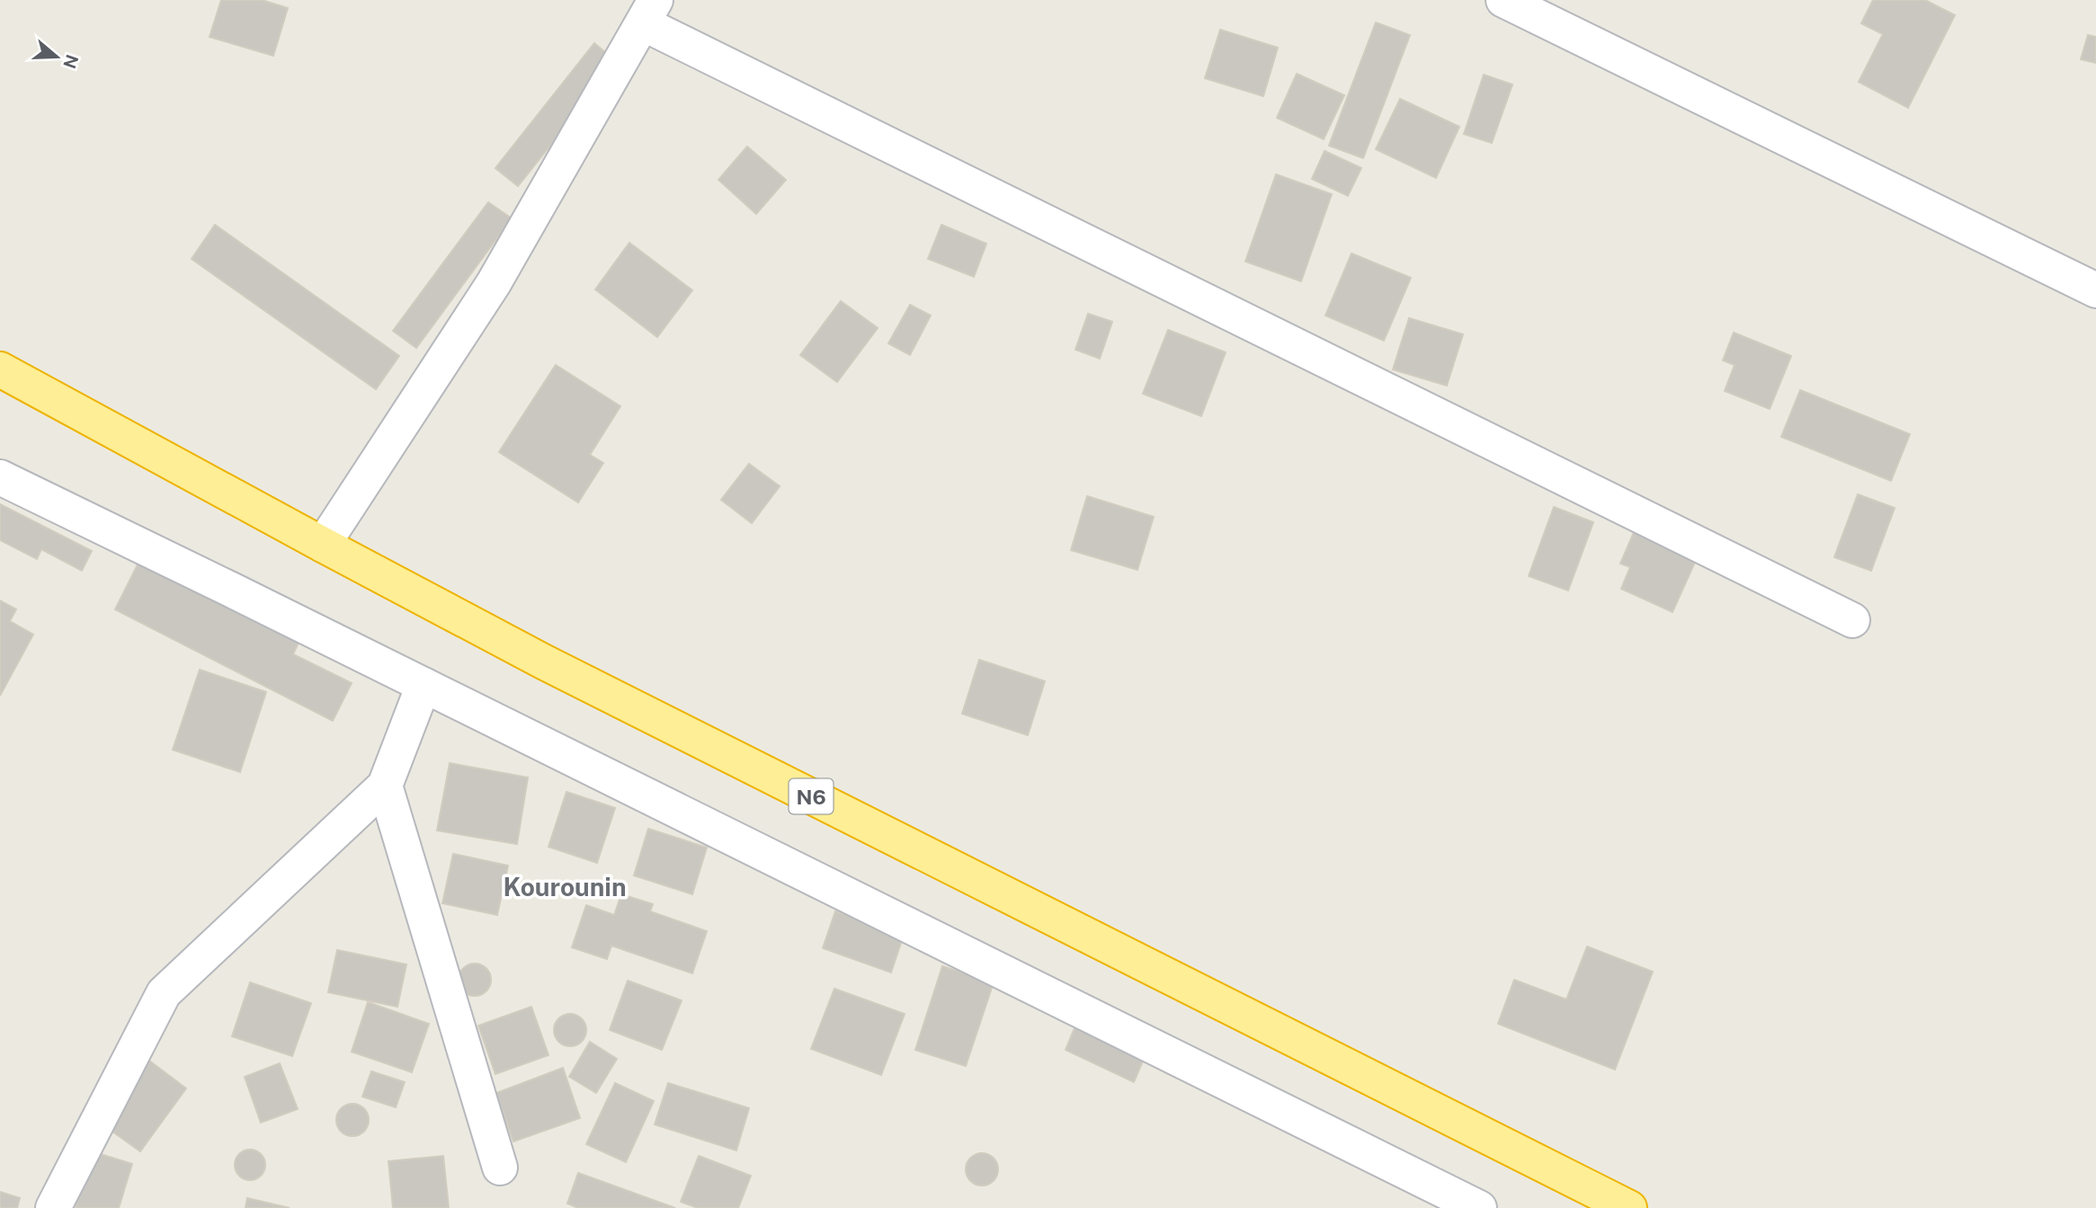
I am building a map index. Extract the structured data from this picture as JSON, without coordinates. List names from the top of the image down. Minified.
{"streets":{"highway":["N6"]},"districts":["Kourounin"],"north":"right"}
